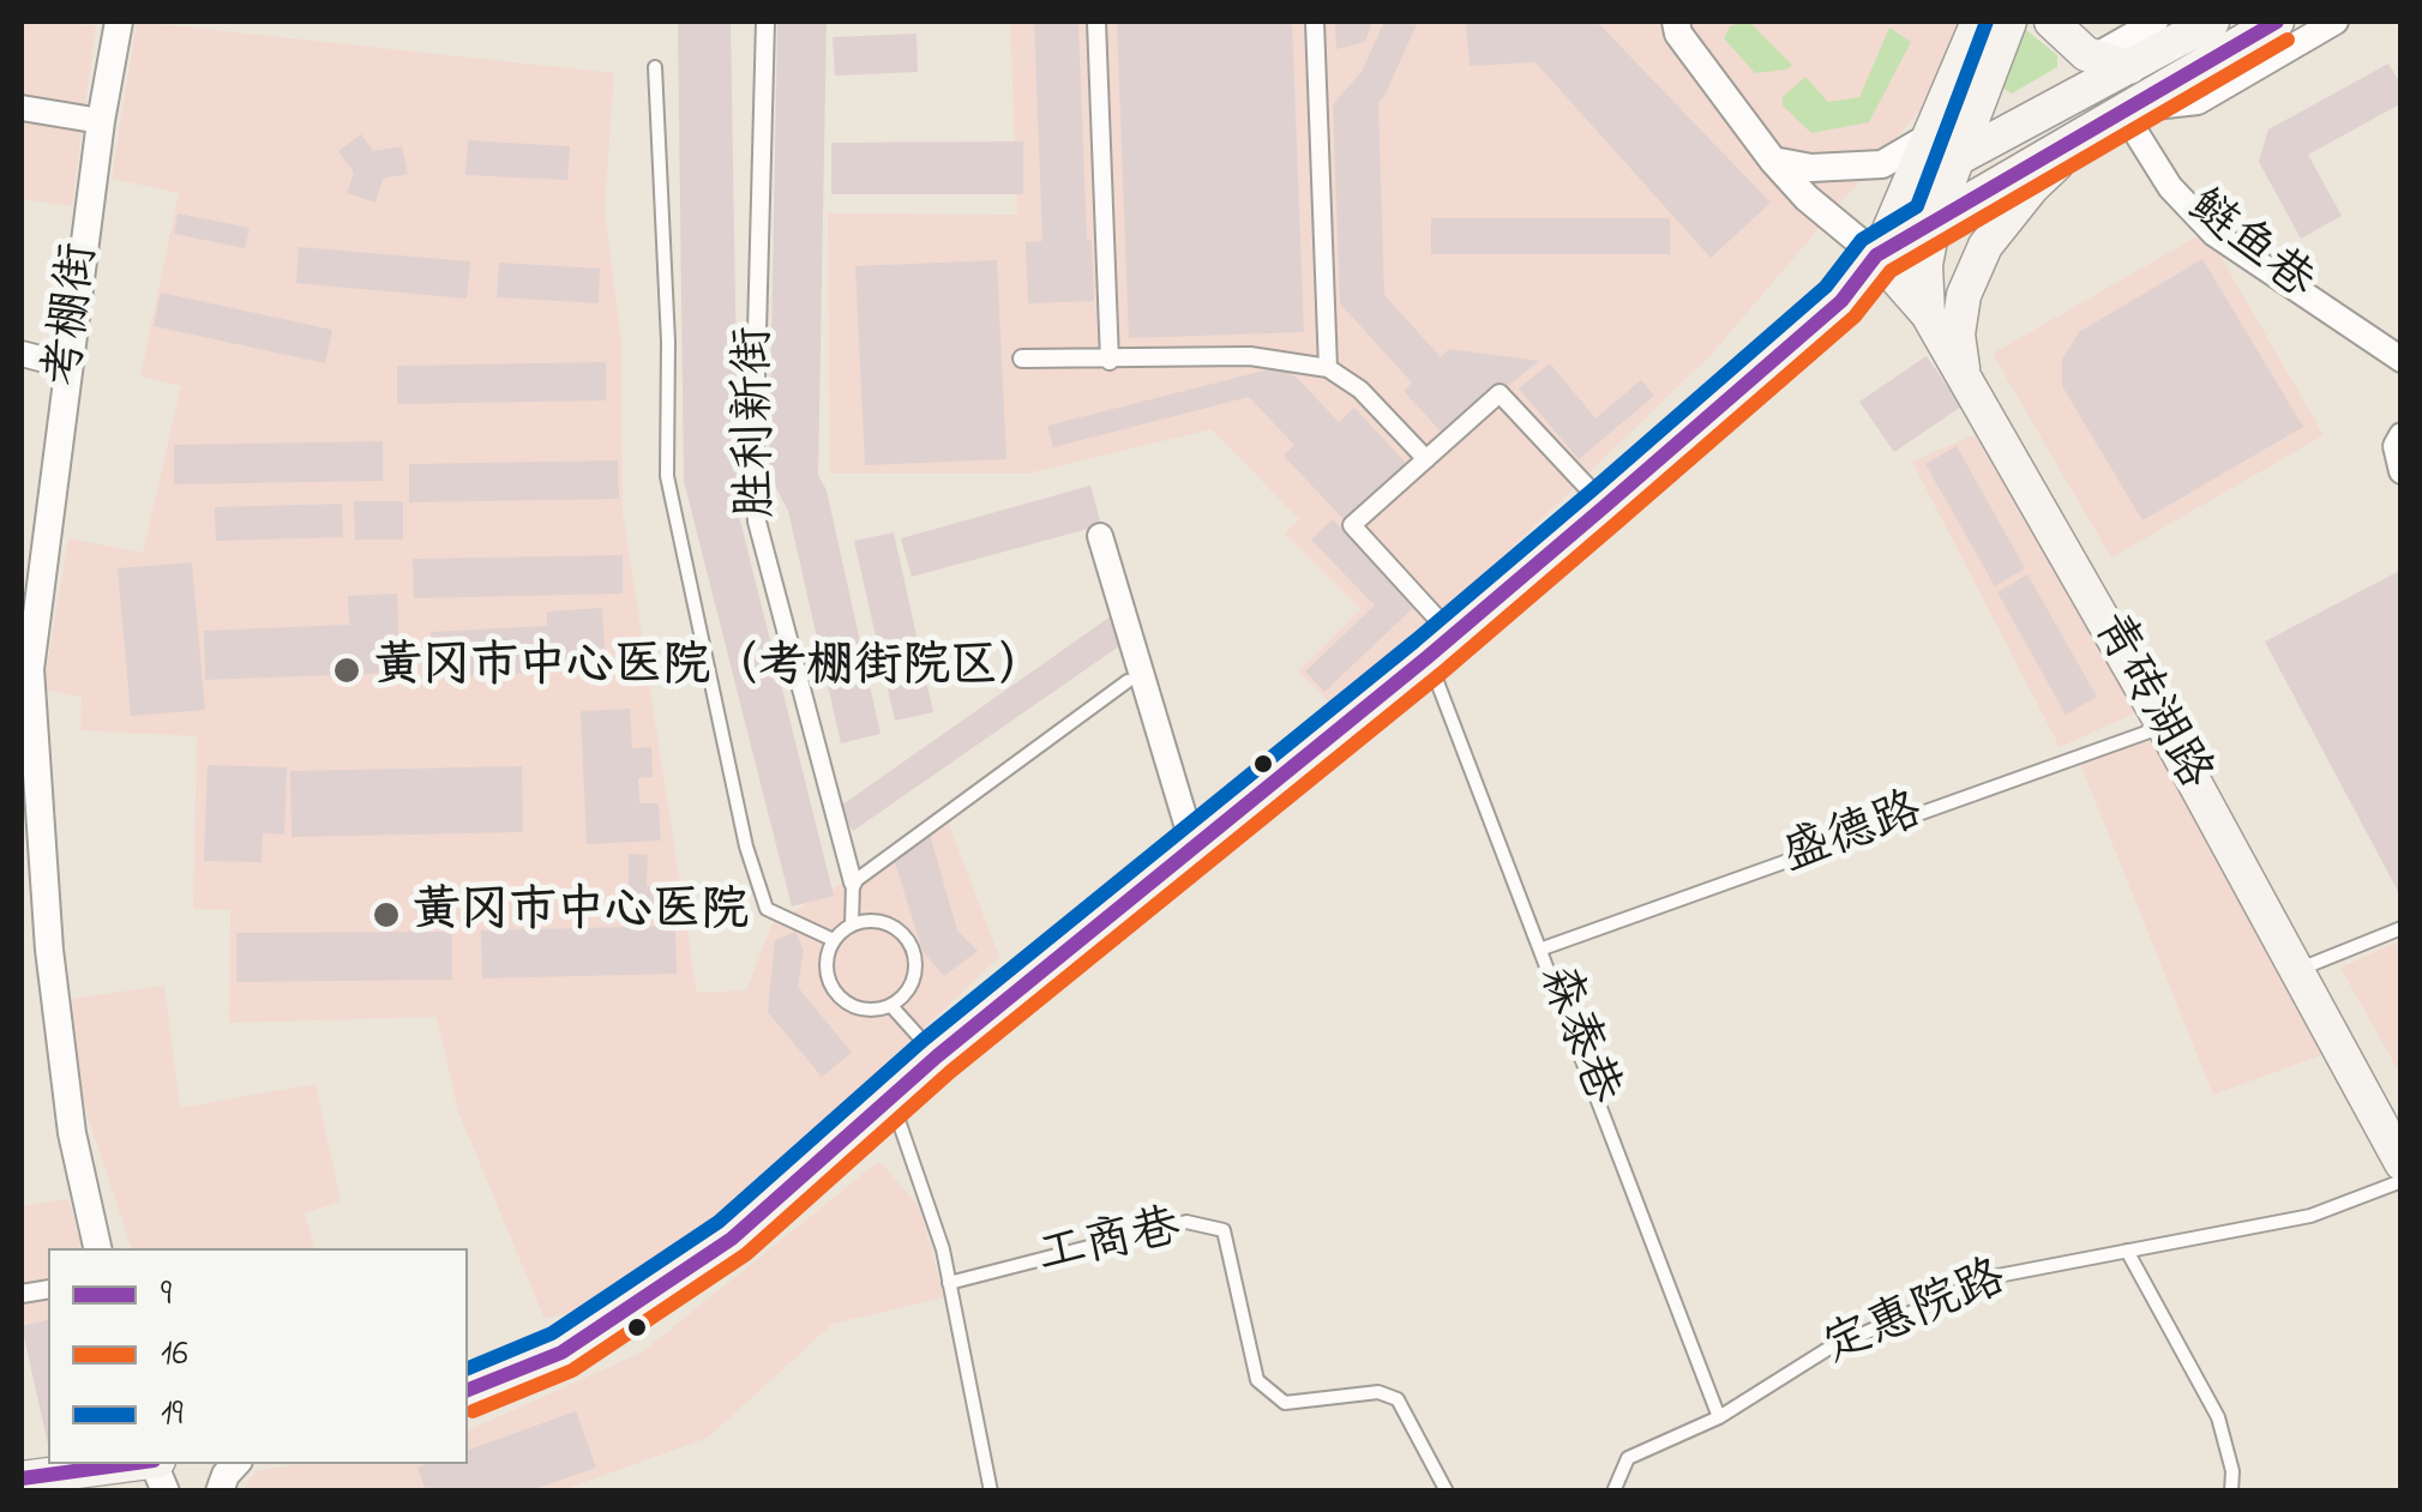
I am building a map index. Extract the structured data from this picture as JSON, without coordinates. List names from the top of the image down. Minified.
{"streets":{"main road":["青砖湖路"],"street":["鲢鱼巷","考棚街","胜利新街"],"lane":["盛德路","森泰巷","工商巷","定惠院路"]},"crossings":[["青砖湖路","盛德路"],["盛德路","森泰巷"],["森泰巷","定惠院路"]],"places":["黄冈市中心医院（考棚街院区）","黄冈市中心医院"],"lines":["transit line 9","transit line 19","transit line 16"],"legend":["9","16","19"]}
